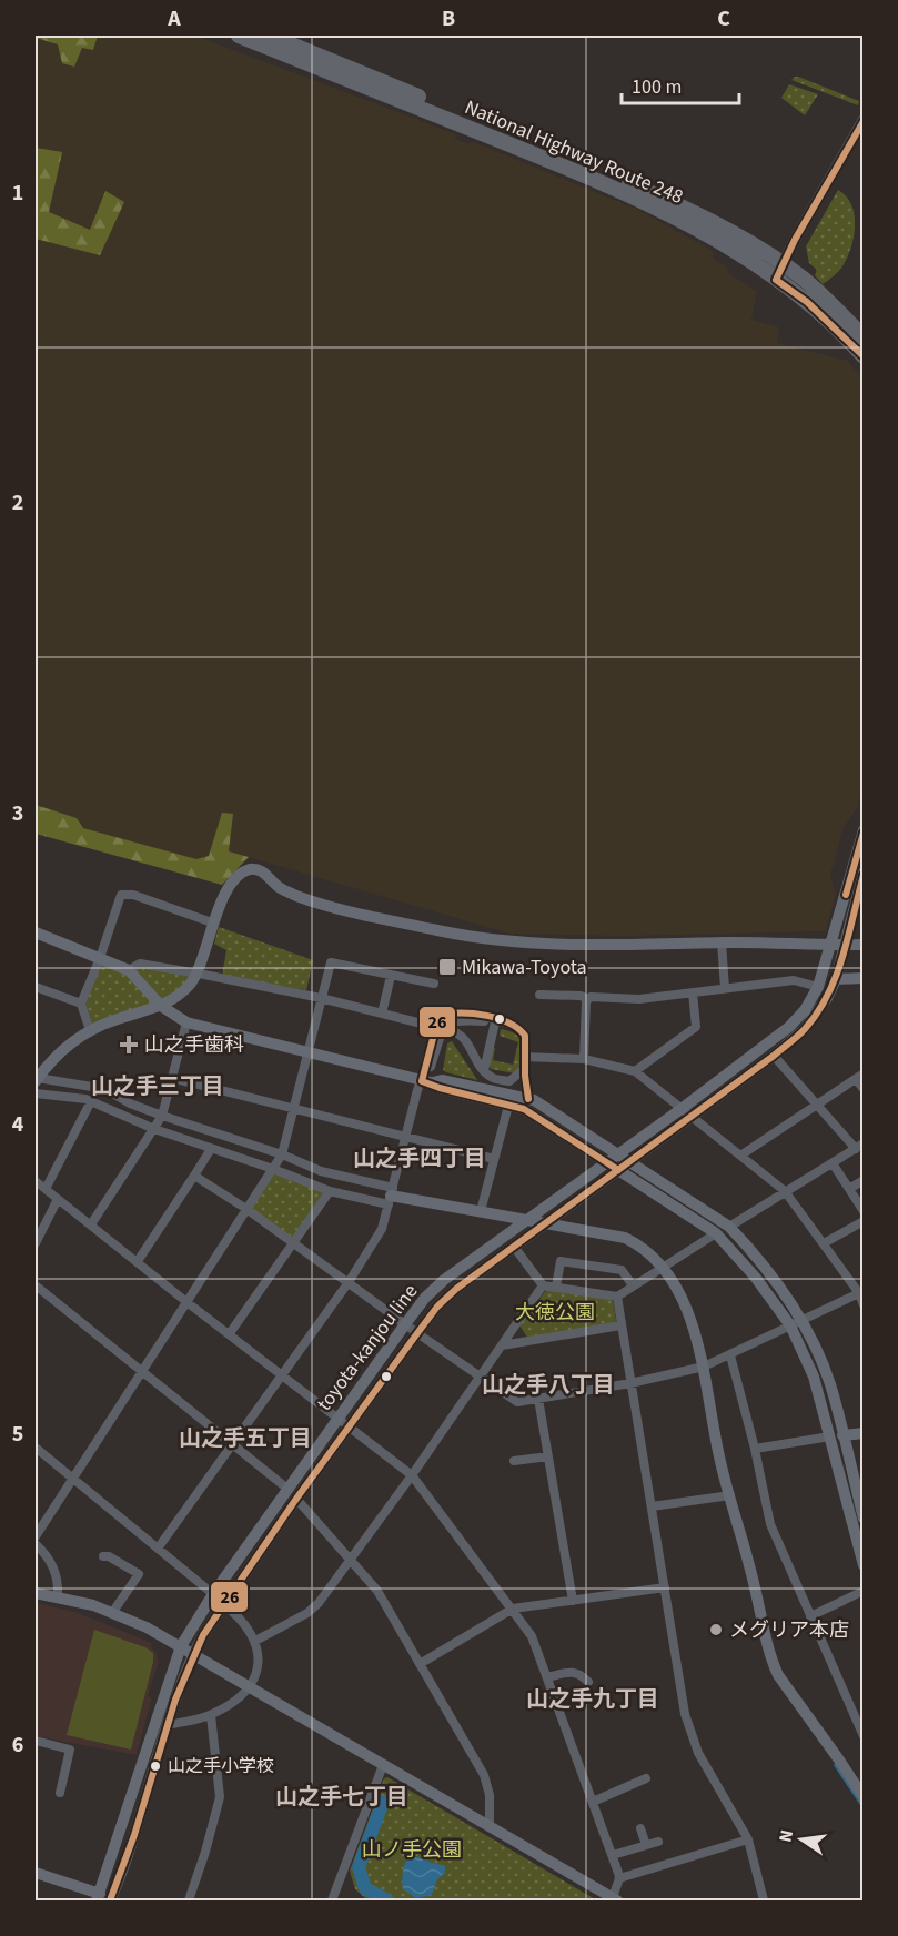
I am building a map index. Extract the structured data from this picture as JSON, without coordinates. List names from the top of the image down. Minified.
{"streets":{"highway":["National Highway Route 248"],"main road":["toyota-kanjou line"]},"districts":["山之手三丁目","山之手四丁目","山之手八丁目","山之手五丁目","山之手九丁目","山之手七丁目"],"parks":["大徳公園","山ノ手公園"],"places":{"transit":["Mikawa-Toyota"],"health":["山之手歯科"],"other":["メグリア本店","山之手小学校"]},"lines":["transit line 26"],"scale_bar":"100 m","north":"left","grid":{"columns":["A","B","C"],"rows":["1","2","3","4","5","6"]}}
